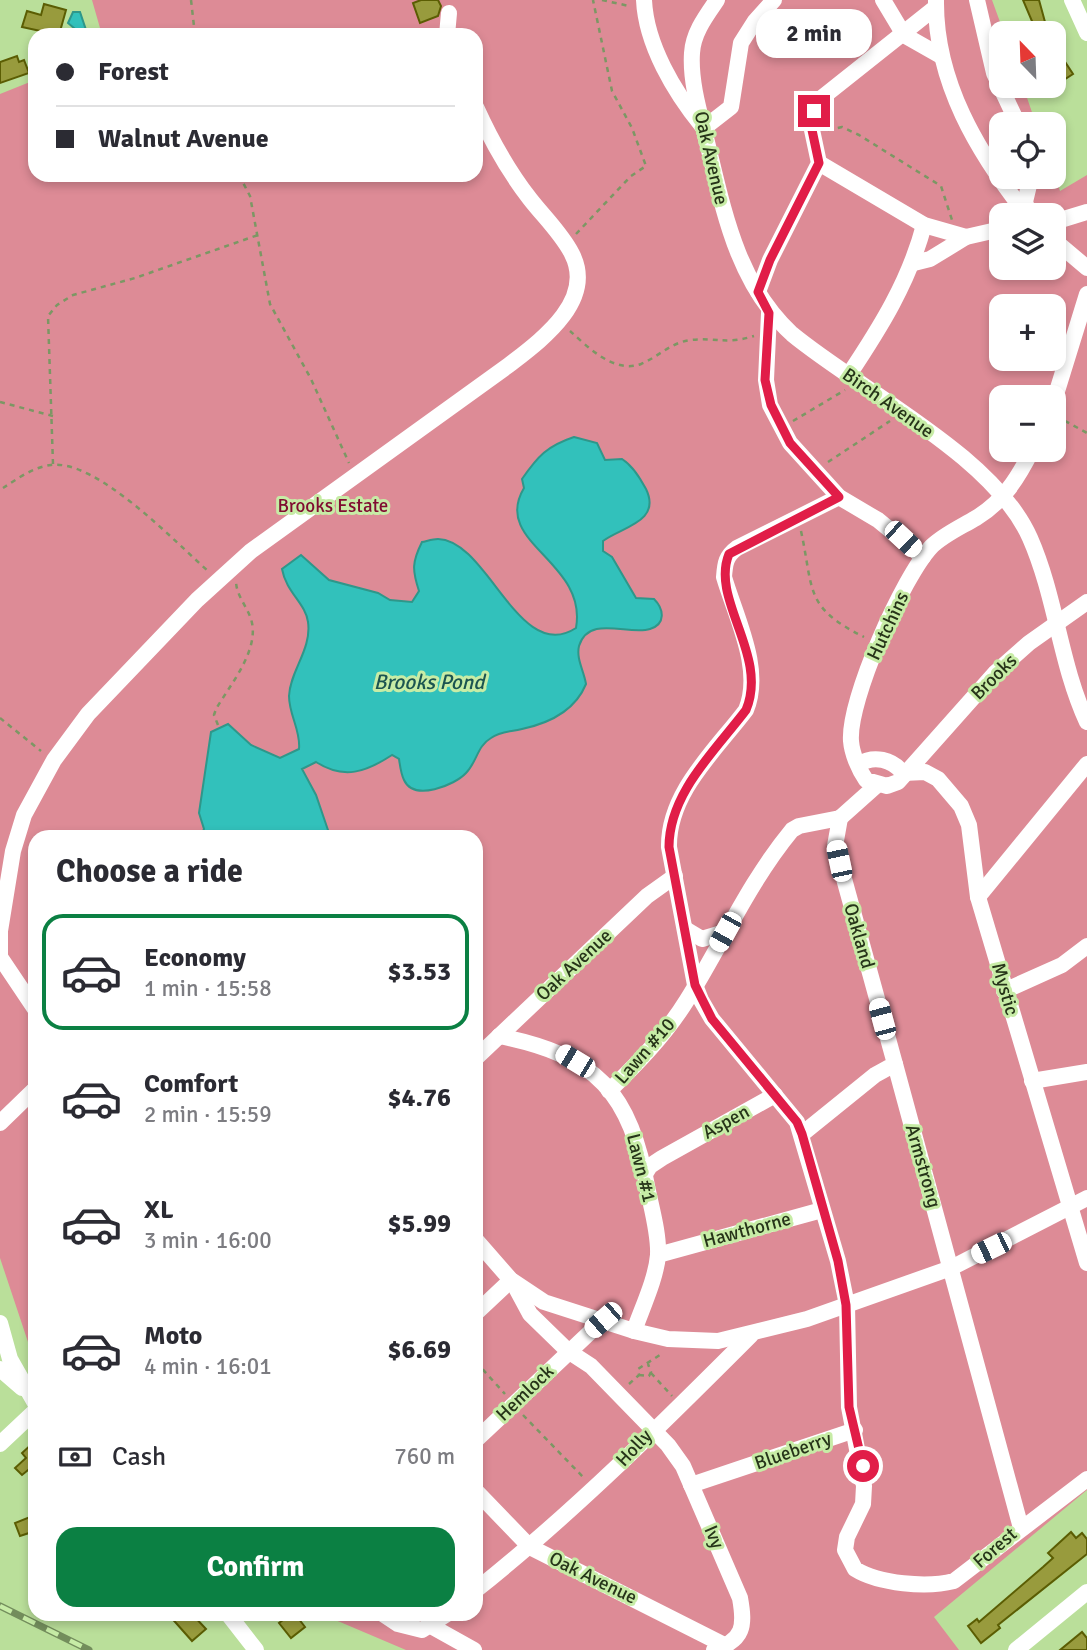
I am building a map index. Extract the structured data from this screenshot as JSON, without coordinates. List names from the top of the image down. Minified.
{"streets":{"street":["Oak Avenue","Birch Avenue","Hutchins","Brooks","Oakland","Mystic","Lawn #10","Aspen","Armstrong","Lawn #1","Hawthorne","Hemlock","Holly","Blueberry","Ivy","Forest"]},"crossings":[["Oak Avenue","Birch Avenue"],["Oak Avenue","Lawn #1"],["Oak Avenue","Holly"],["Oak Avenue","Ivy"],["Birch Avenue","Hutchins"],["Birch Avenue","Brooks"],["Brooks","Mystic"],["Oakland","Lawn #10"],["Oakland","Armstrong"],["Lawn #10","Lawn #1"],["Aspen","Lawn #1"],["Armstrong","Forest"],["Lawn #1","Hawthorne"],["Hemlock","Holly"],["Holly","Ivy"],["Blueberry","Ivy"],["Blueberry","Forest"]],"water":["Brooks Pond"],"parks":["Brooks Estate"],"north":"top left","page":{"bubble":"2 min","map_buttons":["+","−"],"banner":["Forest","Walnut Avenue"],"heading":"Choose a ride","list":[{"name":"Economy","note":"1 min · 15:58","value":"$3.53"},{"name":"Comfort","note":"2 min · 15:59","value":"$4.76"},{"name":"XL","note":"3 min · 16:00","value":"$5.99"},{"name":"Moto","note":"4 min · 16:01","value":"$6.69"}],"pay":["Cash","760 m"],"buttons":"Confirm"}}
